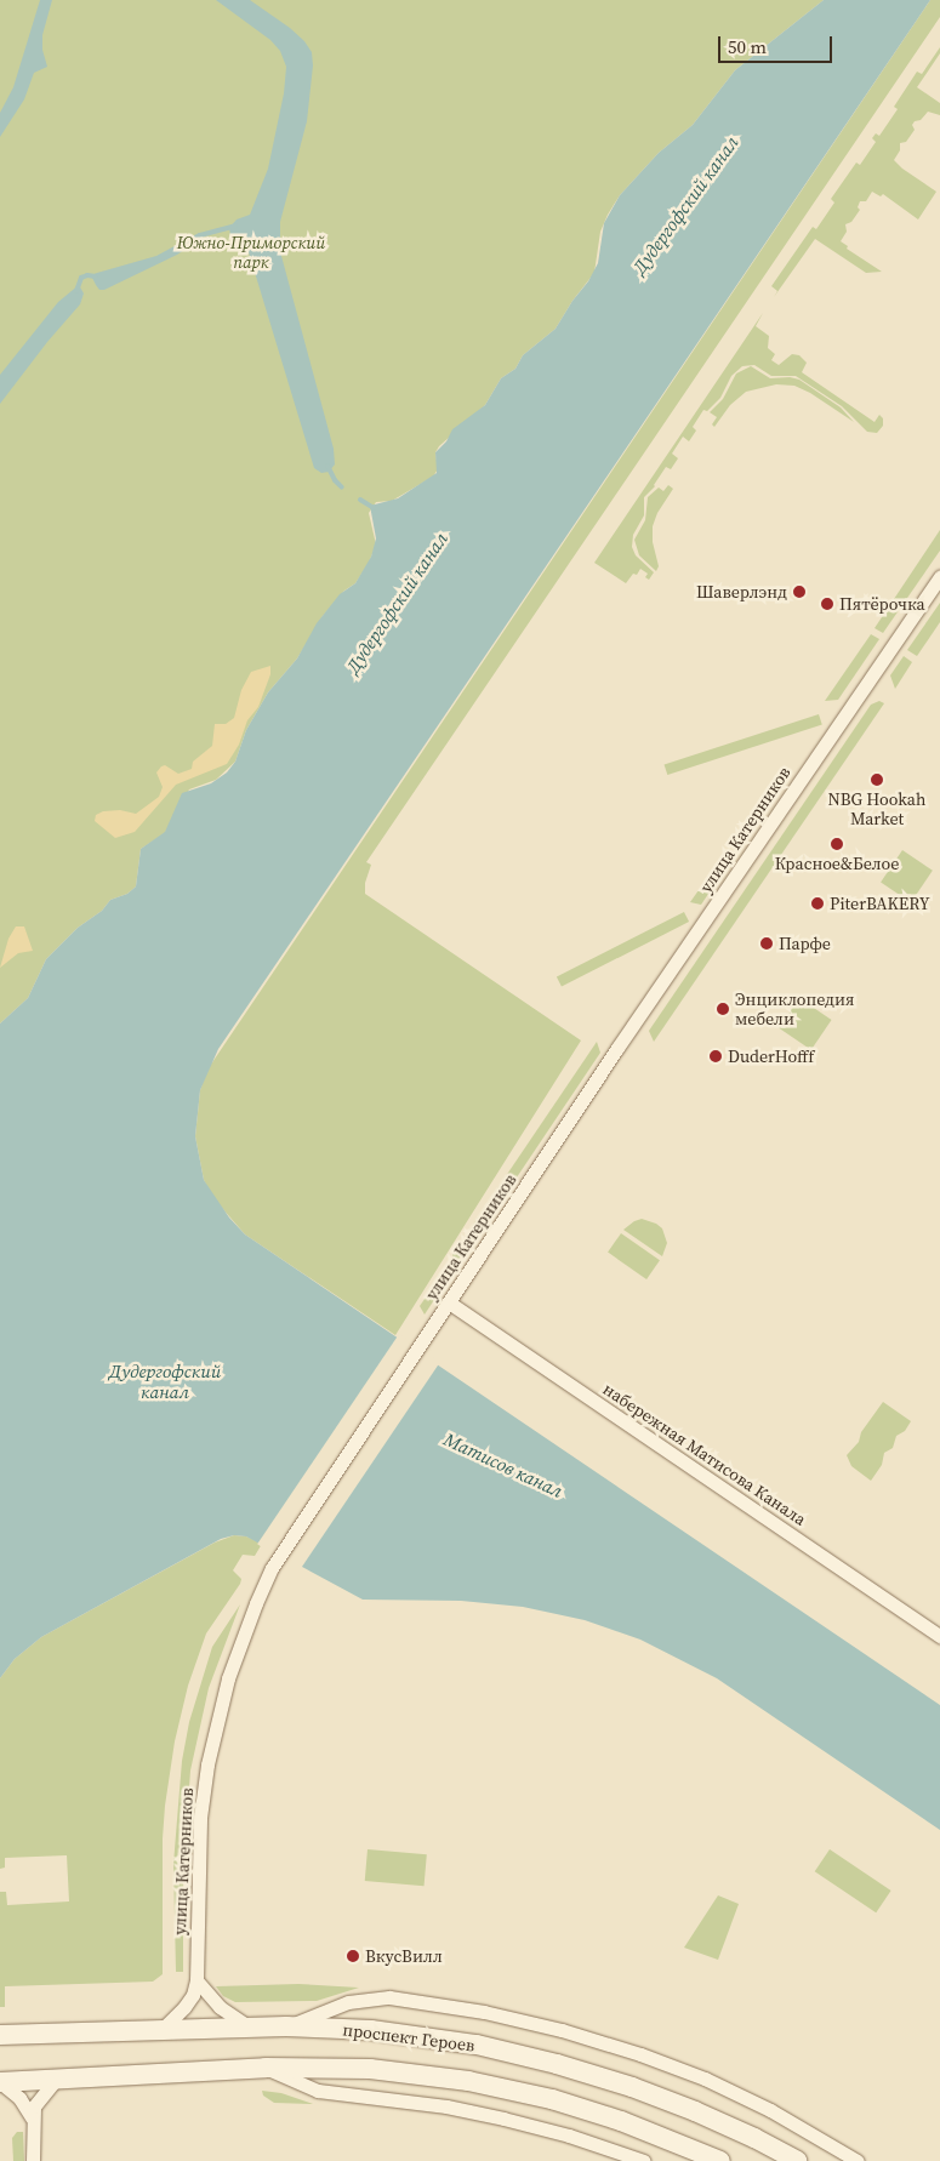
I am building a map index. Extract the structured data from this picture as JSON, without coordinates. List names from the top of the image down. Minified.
{"streets":{"street":["улица Катерников","набережная Матисова Канала","проспект Героев"]},"crossings":[["улица Катерников","набережная Матисова Канала"],["улица Катерников","проспект Героев"]],"water":["Дудергофский канал","Матисов канал"],"parks":["Южно-Приморский парк"],"places":["Шаверлэнд","Пятёрочка","NBG Hookah Market","Красное&Белое","PiterBAKERY","Парфе","Энциклопедия мебели","DuderHofff","ВкусВилл"],"scale_bar":"50 m"}
